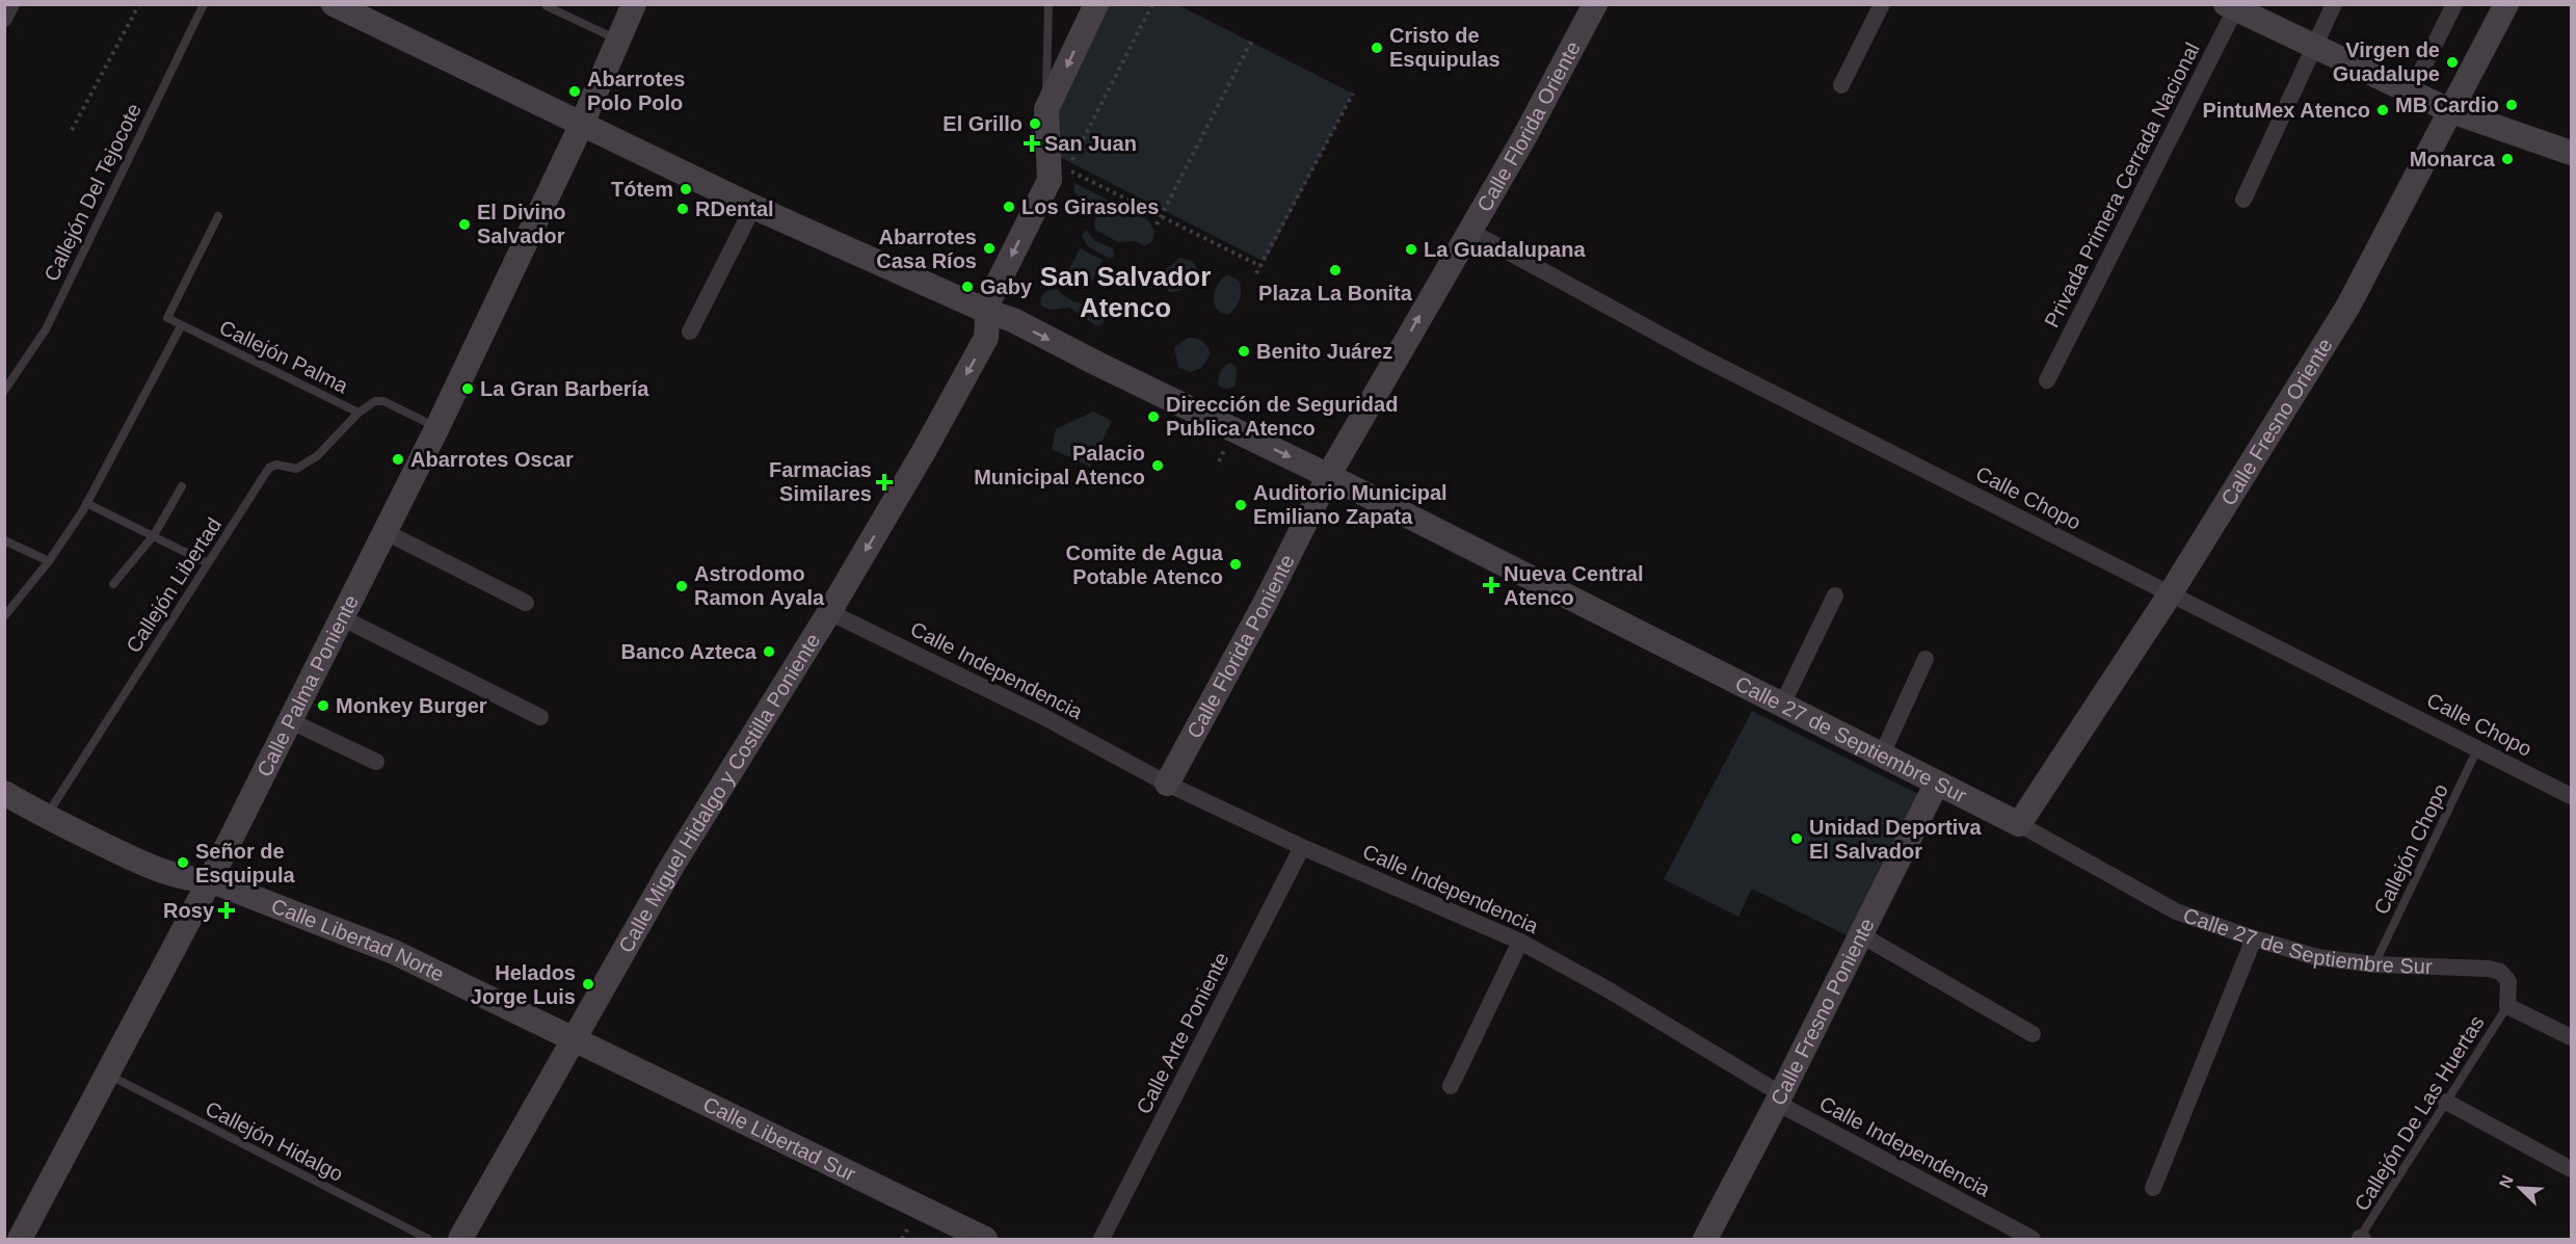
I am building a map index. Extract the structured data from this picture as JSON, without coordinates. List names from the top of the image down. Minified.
{"streets":{"street":["Calle Florida Oriente","Privada Primera Cerrada Nacional","Calle Fresno Oriente","Calle Chopo","Calle Florida Poniente","Calle Independencia","Calle Palma Poniente","Calle 27 de Septiembre Sur","Calle Miguel Hidalgo y Costilla Poniente","Calle Libertad Norte","Calle Fresno Poniente","Calle Arte Poniente","Calle Libertad Sur"],"lane":["Callejón Del Tejocote","Callejón Palma","Callejón Libertad","Callejón Chopo","Callejón De Las Huertas","Callejón Hidalgo"]},"crossings":[["Calle Florida Oriente","Calle Chopo"],["Calle Florida Oriente","Calle Florida Poniente"],["Calle Florida Oriente","Calle 27 de Septiembre Sur"],["Callejón Palma","Callejón Libertad"],["Callejón Palma","Calle Palma Poniente"],["Calle Fresno Oriente","Calle Chopo"],["Calle Fresno Oriente","Calle 27 de Septiembre Sur"],["Calle Chopo","Callejón Chopo"],["Callejón Libertad","Calle Libertad Norte"],["Calle Florida Poniente","Calle Independencia"],["Calle Florida Poniente","Calle 27 de Septiembre Sur"],["Calle Independencia","Calle Miguel Hidalgo y Costilla Poniente"],["Calle Independencia","Calle Fresno Poniente"],["Calle Independencia","Calle Arte Poniente"],["Calle Palma Poniente","Calle 27 de Septiembre Sur"],["Calle Palma Poniente","Calle Libertad Norte"],["Calle Palma Poniente","Callejón Hidalgo"],["Calle 27 de Septiembre Sur","Calle Miguel Hidalgo y Costilla Poniente"],["Calle 27 de Septiembre Sur","Callejón Chopo"],["Calle 27 de Septiembre Sur","Calle Fresno Poniente"],["Calle 27 de Septiembre Sur","Callejón De Las Huertas"],["Calle Miguel Hidalgo y Costilla Poniente","Calle Libertad Norte"],["Calle Miguel Hidalgo y Costilla Poniente","Calle Libertad Sur"],["Calle Libertad Norte","Calle Libertad Sur"]],"one_way":["Calle Florida Oriente"],"districts":["San Salvador Atenco"],"places":{"other":["Cristo de Esquipulas","Virgen de Guadalupe","Abarrotes Polo Polo","MB Cardio","PintuMex Atenco","El Grillo","Monarca","Tótem","Los Girasoles","RDental","El Divino Salvador","Abarrotes Casa Ríos","La Guadalupana","Plaza La Bonita","Gaby","Benito Juárez","La Gran Barbería","Dirección de Seguridad Publica Atenco","Abarrotes Oscar","Palacio Municipal Atenco","Auditorio Municipal Emiliano Zapata","Comite de Agua Potable Atenco","Astrodomo Ramon Ayala","Banco Azteca","Monkey Burger","Unidad Deportiva El Salvador","Señor de Esquipula","Helados Jorge Luis"],"health":["San Juan","Farmacias Similares","Nueva Central Atenco","Rosy"]},"north":"top left"}
